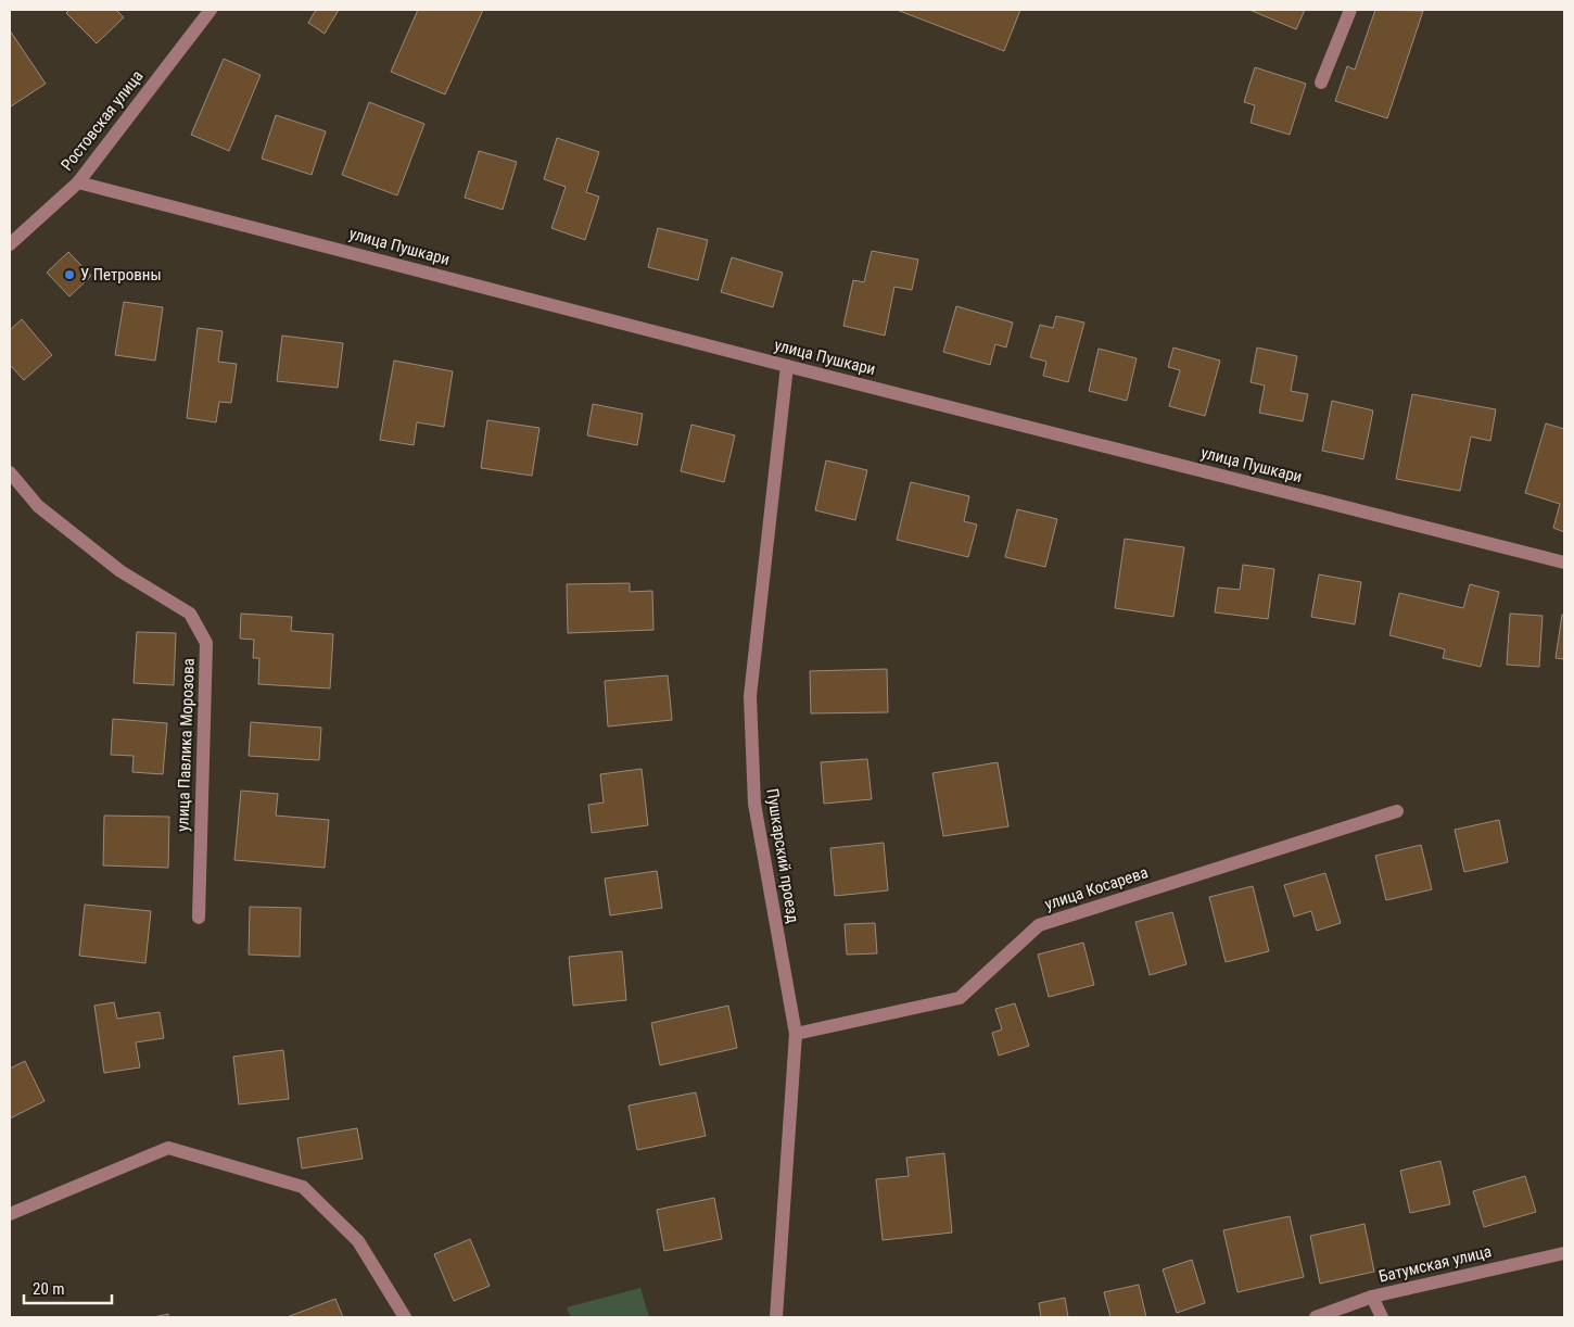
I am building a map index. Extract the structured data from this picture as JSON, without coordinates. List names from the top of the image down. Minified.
{"streets":{"street":["Ростовская улица","улица Пушкари","улица Павлика Морозова","Пушкарский проезд","улица Косарева","Батумская улица"]},"crossings":[["Ростовская улица","улица Пушкари"],["улица Пушкари","Пушкарский проезд"],["Пушкарский проезд","улица Косарева"]],"places":["У Петровны"],"scale_bar":"20 m"}
